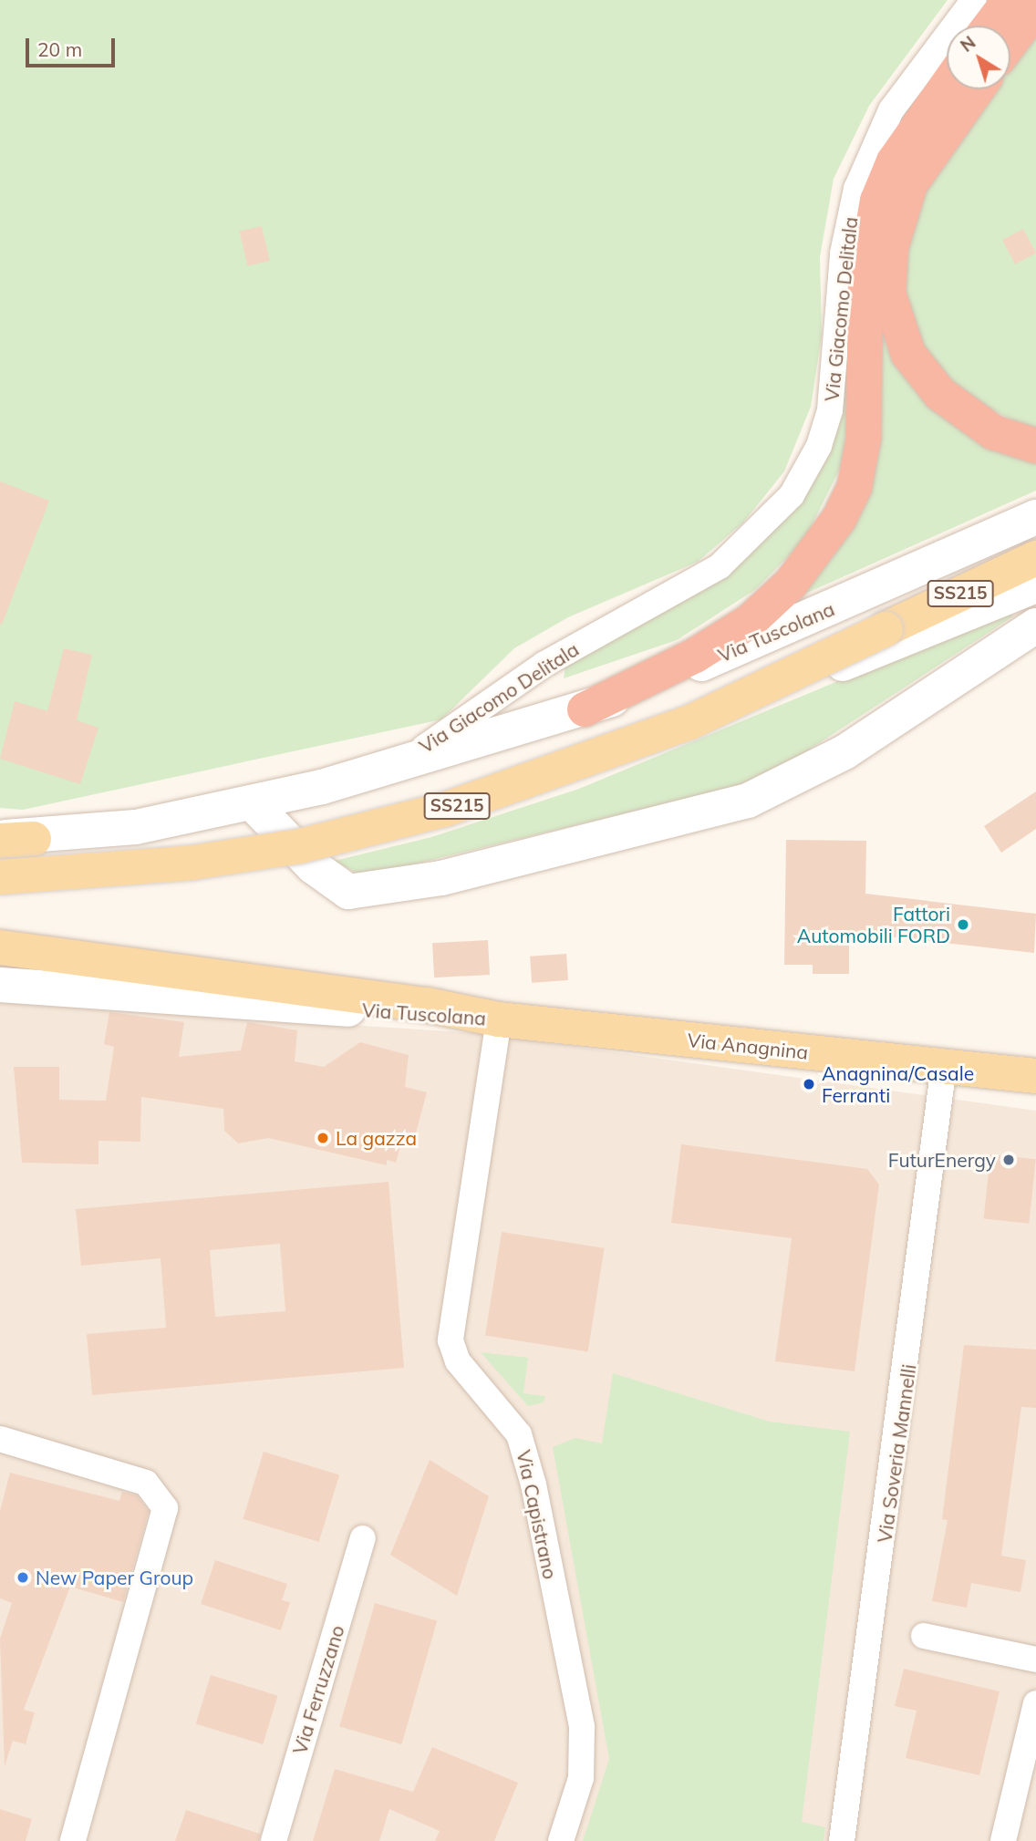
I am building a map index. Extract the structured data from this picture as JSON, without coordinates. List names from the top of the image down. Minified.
{"streets":{"main road":["SS215","Via Tuscolana","Via Anagnina"],"street":["Via Giacomo Delitala","Via Soveria Mannelli","Via Capistrano","Via Ferruzzano"]},"crossings":[["Via Giacomo Delitala","Via Tuscolana"],["Via Tuscolana","Via Anagnina"],["Via Tuscolana","Via Capistrano"],["Via Anagnina","Via Soveria Mannelli"],["Via Anagnina","Via Capistrano"]],"places":["Fattori Automobili FORD","Anagnina/Casale Ferranti","La gazza","FuturEnergy","New Paper Group"],"scale_bar":"20 m","north":"top left"}
